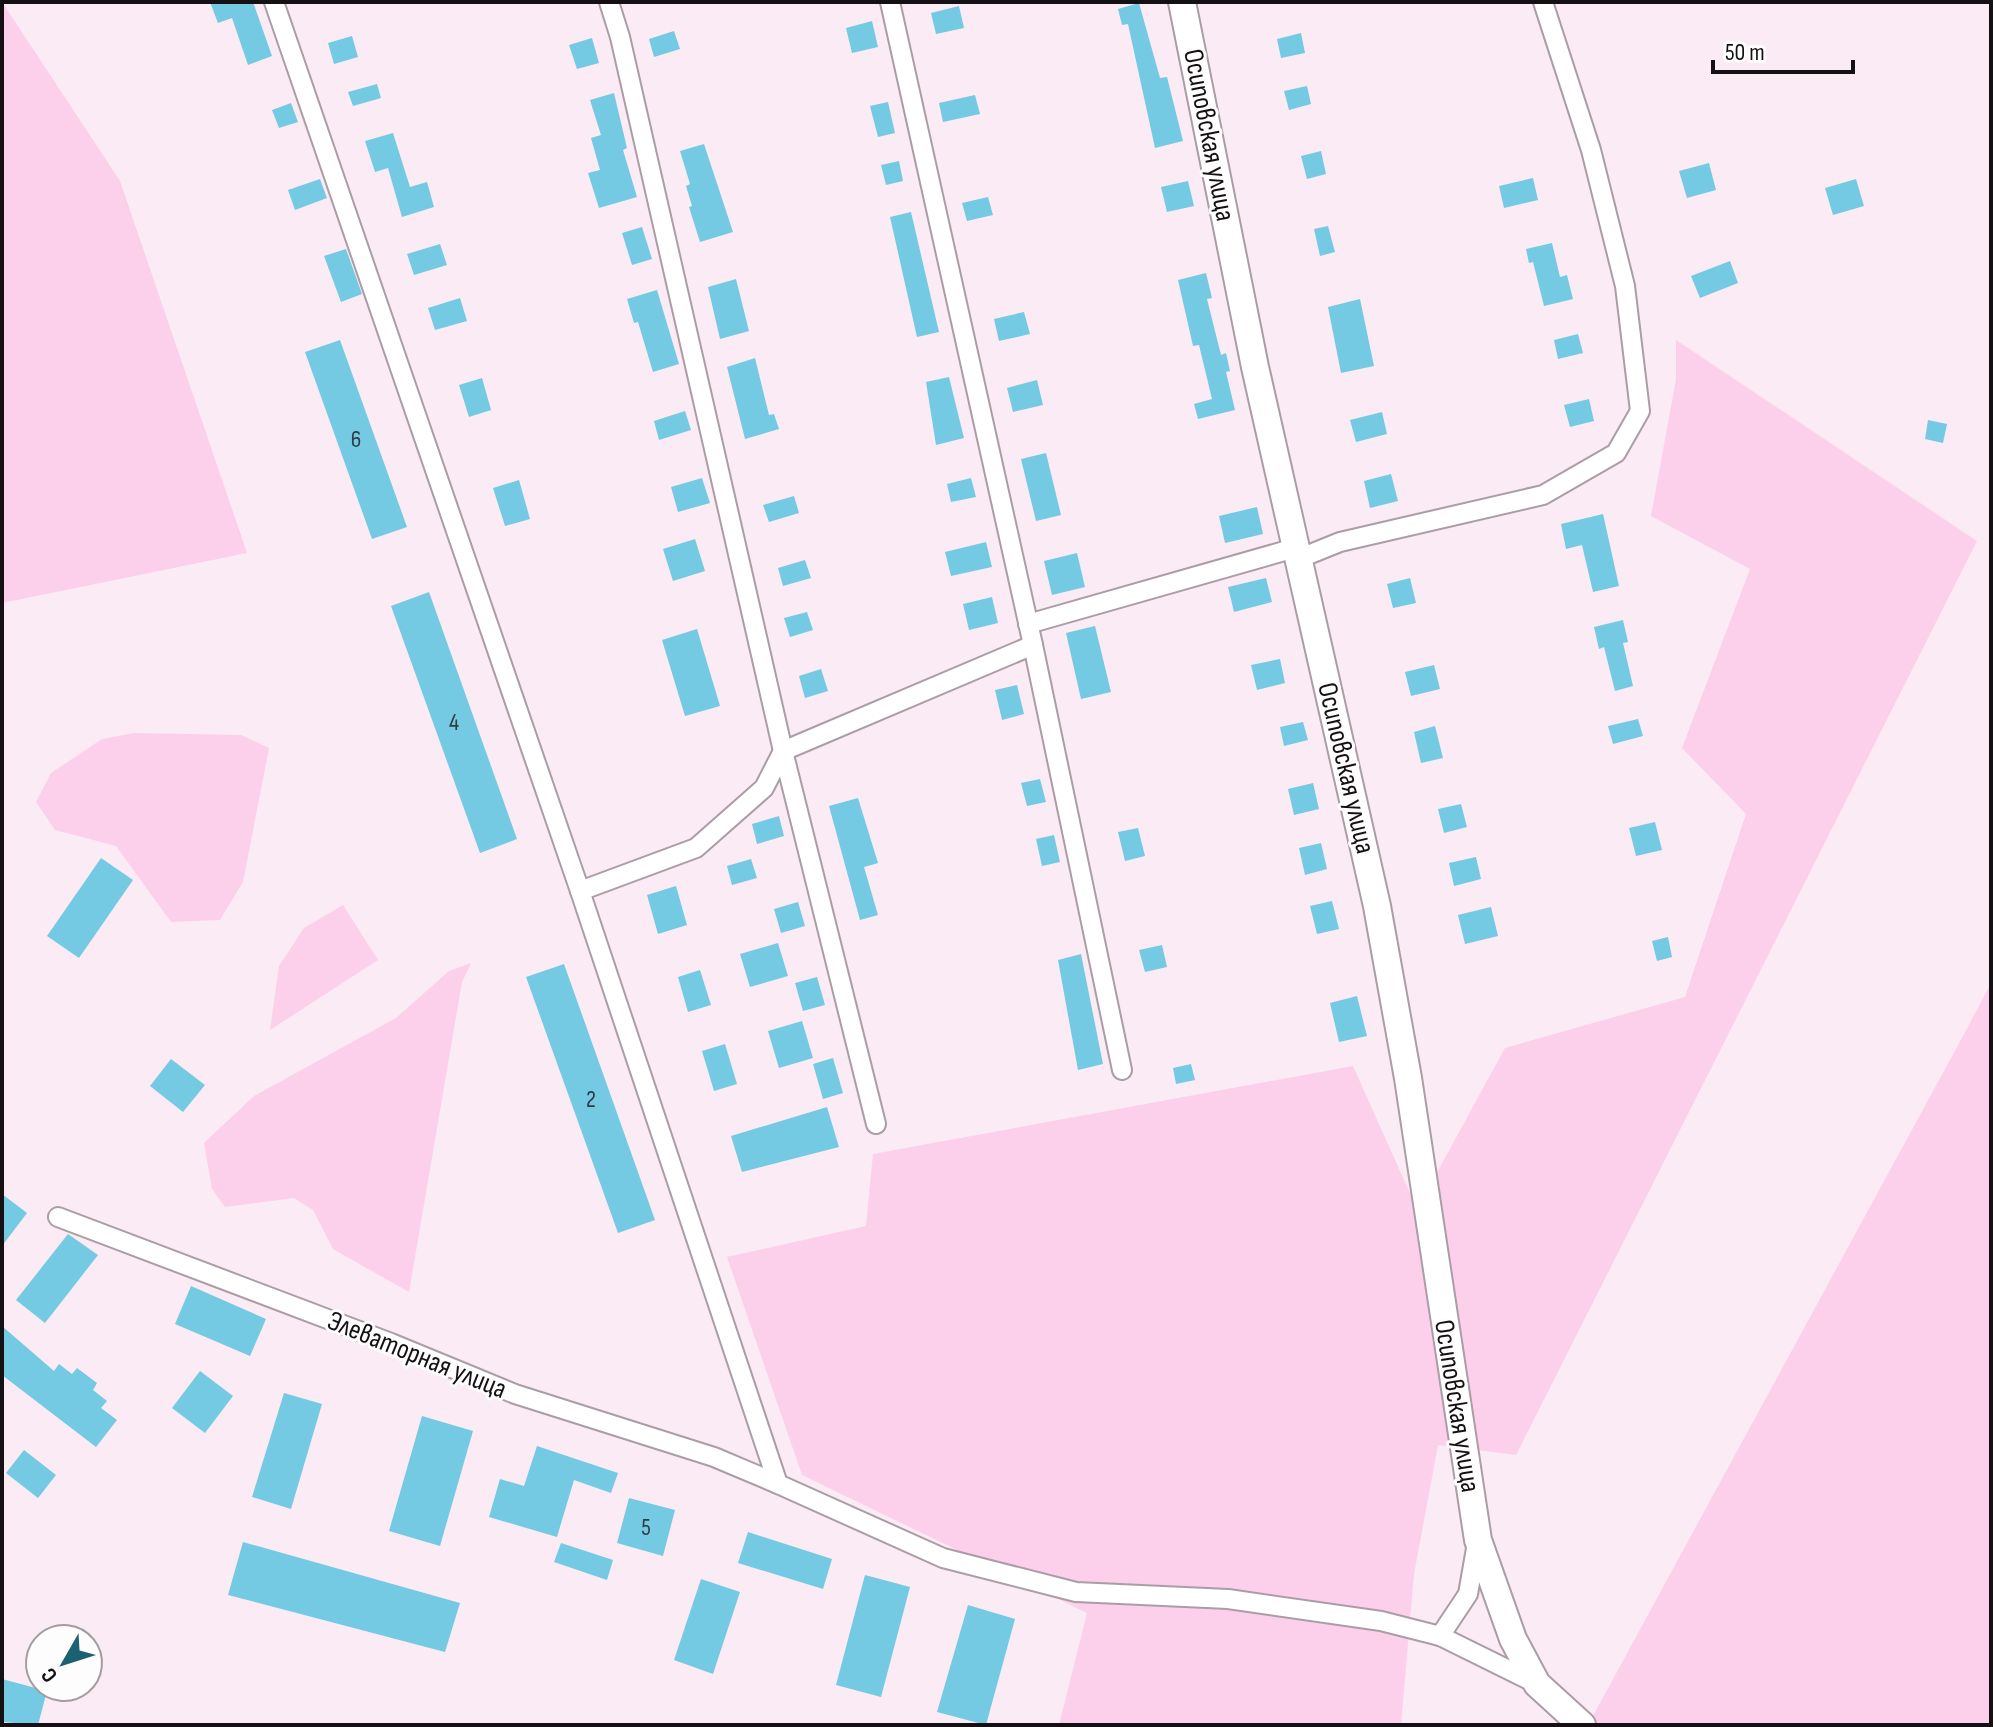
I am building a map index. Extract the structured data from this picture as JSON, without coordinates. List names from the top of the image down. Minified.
{"streets":{"street":["Осиповская улица","Элеваторная улица"]},"house_numbers":["6","4","2","5"],"scale_bar":"50 m","north":"bottom left"}
